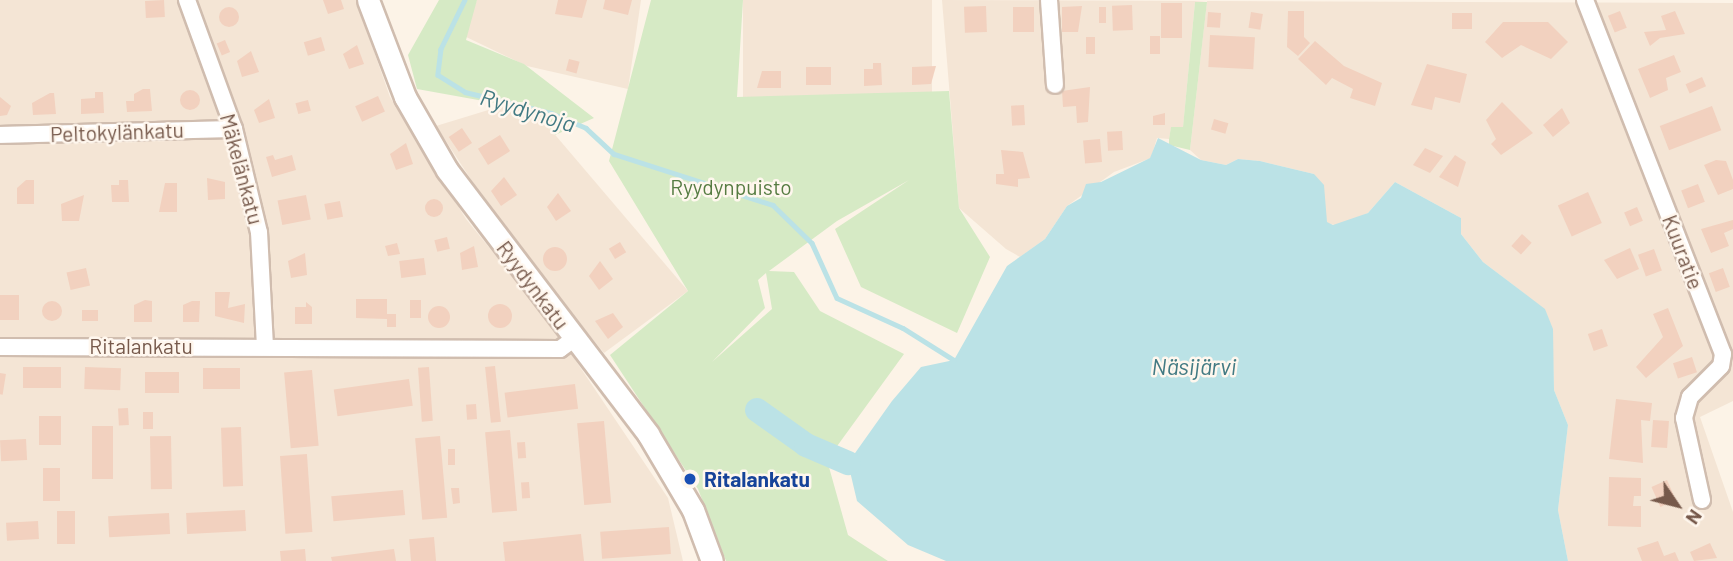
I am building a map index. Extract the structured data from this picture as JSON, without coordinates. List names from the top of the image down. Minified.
{"streets":{"street":["Peltokylänkatu","Mäkelänkatu","Kuuratie","Ryydynkatu","Ritalankatu"]},"crossings":[["Peltokylänkatu","Mäkelänkatu"],["Mäkelänkatu","Ritalankatu"],["Ryydynkatu","Ritalankatu"]],"water":["Ryydynoja","Näsijärvi"],"parks":["Ryydynpuisto"],"places":["Ritalankatu"],"north":"bottom right"}
